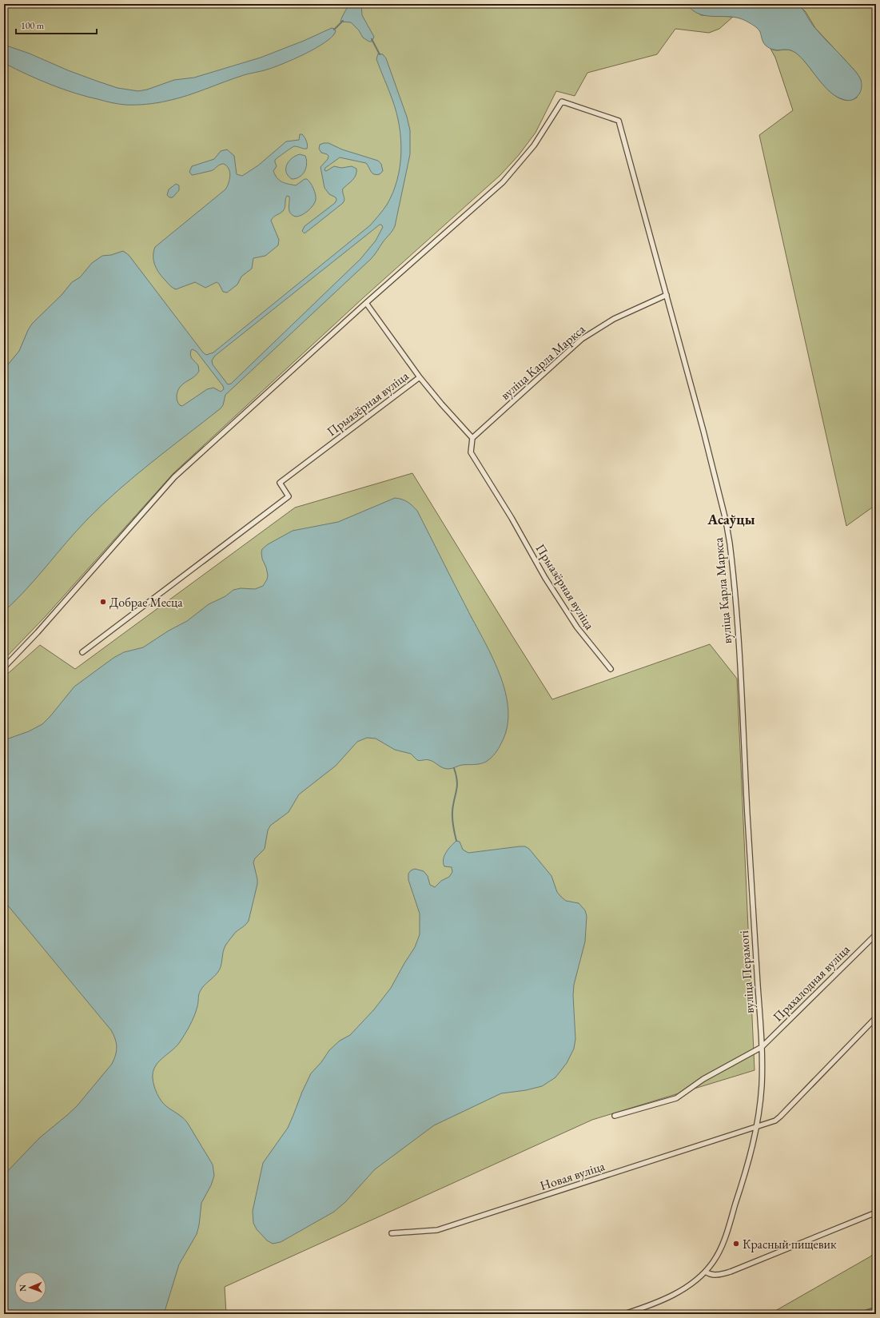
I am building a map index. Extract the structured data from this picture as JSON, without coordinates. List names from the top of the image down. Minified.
{"streets":{"street":["вуліца Карла Маркса","Прыазёрная вуліца","вуліца Перамогі","Прахалодная вуліца","Новая вуліца"]},"crossings":[["вуліца Карла Маркса","Прыазёрная вуліца"],["вуліца Карла Маркса","вуліца Перамогі"],["вуліца Перамогі","Прахалодная вуліца"],["вуліца Перамогі","Новая вуліца"]],"districts":["Асаўцы"],"places":["Добрае Месца","Красный пищевик"],"scale_bar":"100 m","north":"left"}
